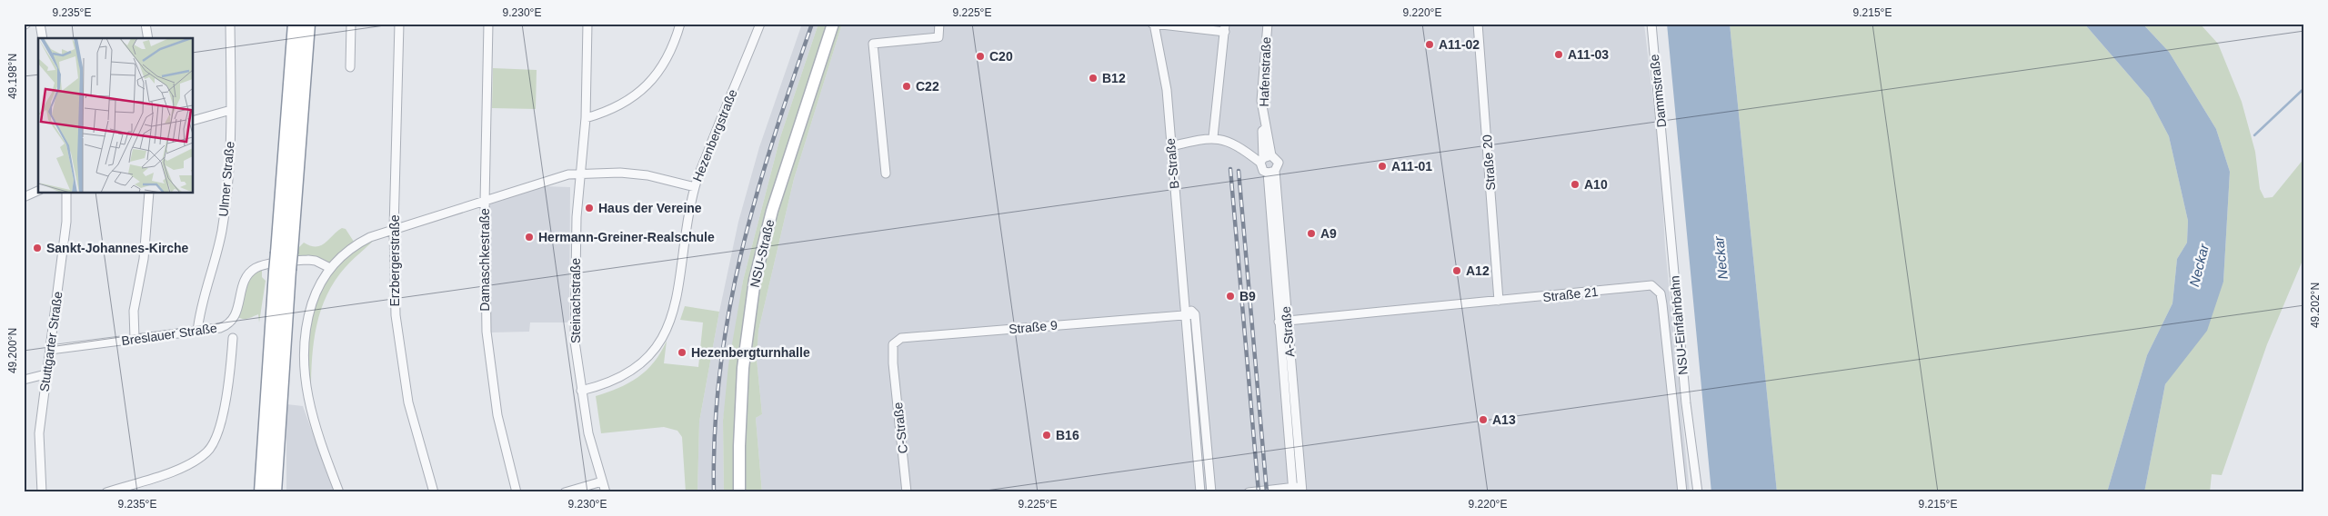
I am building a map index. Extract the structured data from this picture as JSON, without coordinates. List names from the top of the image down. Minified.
{"streets":{"main road":["NSU-Straße"],"street":["Hafenstraße","Dammstraße","Hezenbergstraße","Straße 20","B-Straße","Ulmer Straße","Damaschkestraße","Erzbergerstraße","Straße 21","Steinachstraße","NSU-Einfahrbahn","Straße 9","A-Straße","Breslauer Straße","Stuttgarter Straße","C-Straße"]},"crossings":[["Hafenstraße","A-Straße"],["Dammstraße","NSU-Einfahrbahn"],["Hezenbergstraße","Steinachstraße"],["Straße 20","Straße 21"],["B-Straße","Straße 9"],["Ulmer Straße","Breslauer Straße"],["Straße 21","A-Straße"],["Straße 9","C-Straße"],["Breslauer Straße","Stuttgarter Straße"]],"water":["Neckar"],"places":["A11-02","A11-03","C20","B12","C22","A11-01","A10","Haus der Vereine","A9","Hermann-Greiner-Realschule","Sankt-Johannes-Kirche","A12","B9","Hezenbergturnhalle","A13","B16"],"coordinates":["9.235°E","9.230°E","9.225°E","9.220°E","9.215°E","49.198°N","49.202°N","49.200°N"]}
